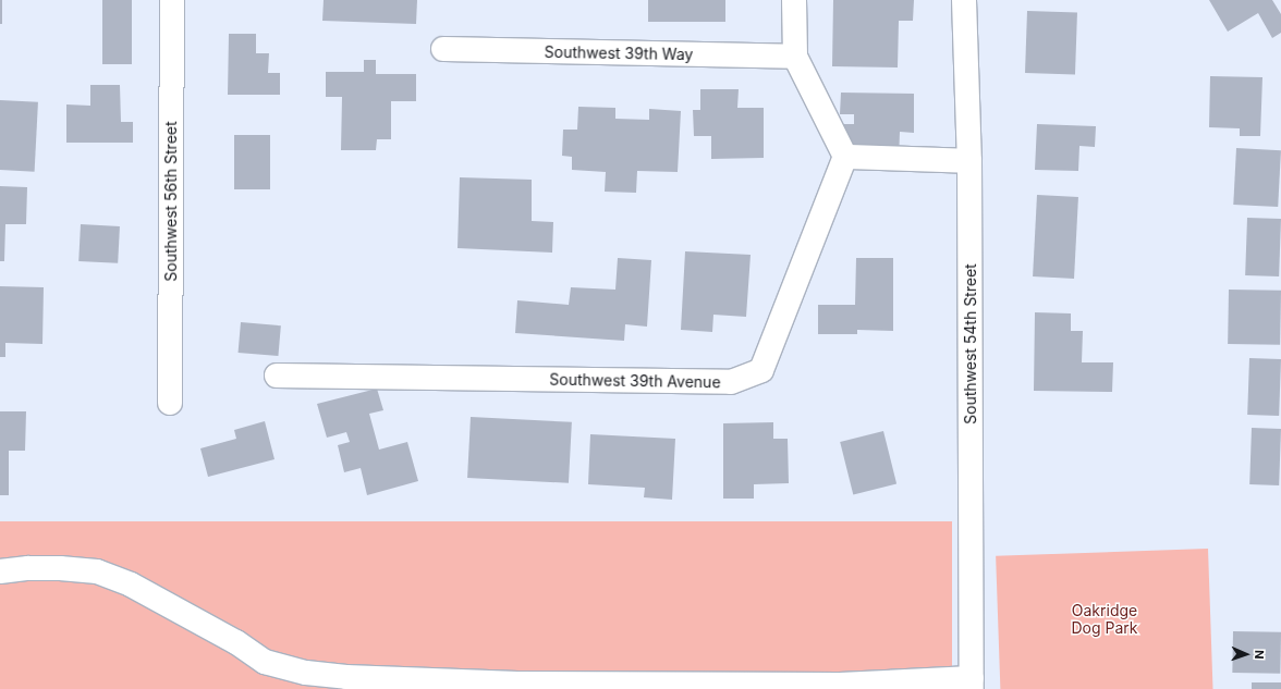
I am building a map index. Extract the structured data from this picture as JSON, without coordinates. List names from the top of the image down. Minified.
{"streets":{"street":["Southwest 39th Way","Southwest 56th Street","Southwest 54th Street","Southwest 39th Avenue"]},"parks":["Oakridge Dog Park"],"north":"right"}
